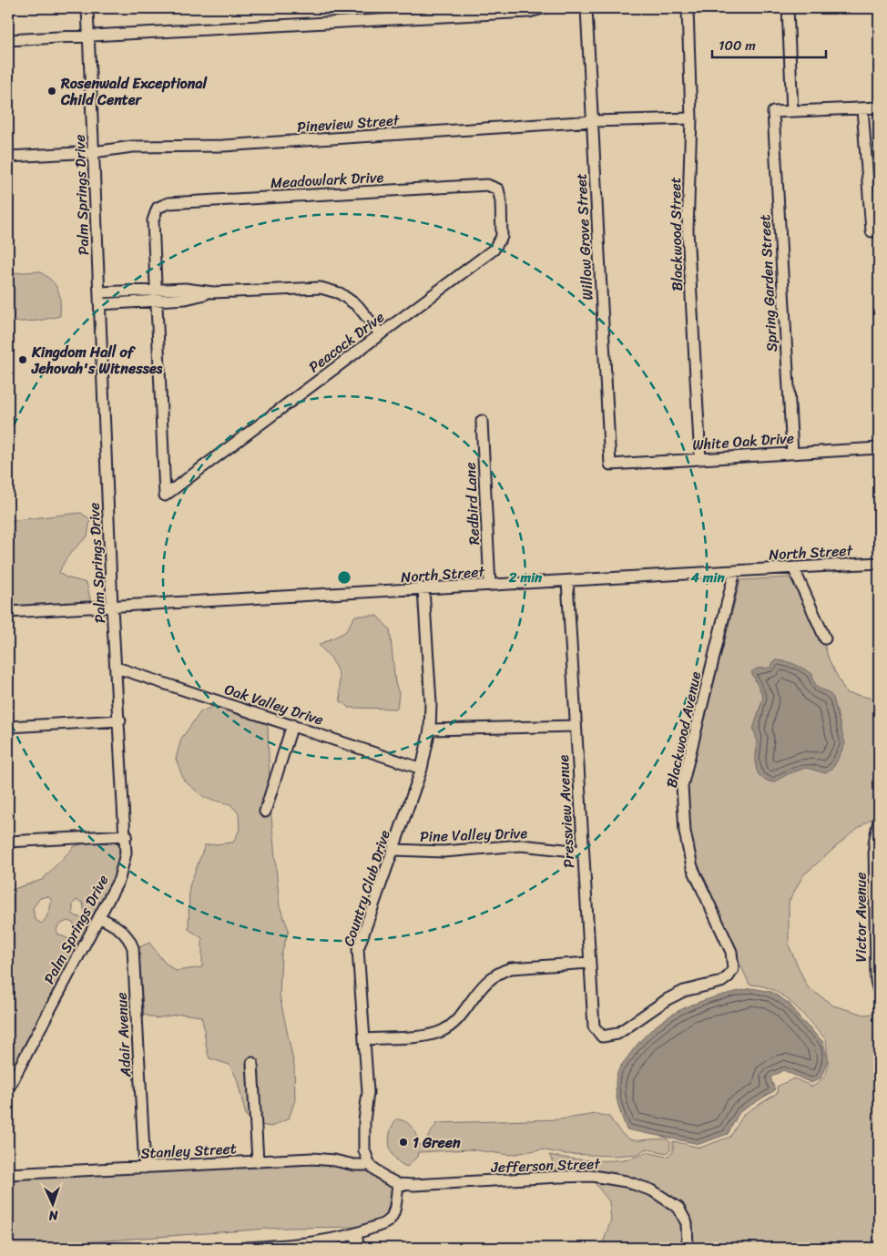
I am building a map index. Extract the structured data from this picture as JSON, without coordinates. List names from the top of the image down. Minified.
{"streets":{"street":["Pineview Street","Meadowlark Drive","Palm Springs Drive","Blackwood Street","Willow Grove Street","Spring Garden Street","Peacock Drive","White Oak Drive","Redbird Lane","North Street","Oak Valley Drive","Blackwood Avenue","Pressview Avenue","Pine Valley Drive","Country Club Drive","Victor Avenue","Adair Avenue","Stanley Street","Jefferson Street"]},"crossings":[["Pineview Street","Palm Springs Drive"],["Pineview Street","Blackwood Street"],["Pineview Street","Willow Grove Street"],["Meadowlark Drive","Peacock Drive"],["Palm Springs Drive","North Street"],["Palm Springs Drive","Oak Valley Drive"],["Palm Springs Drive","Adair Avenue"],["Blackwood Street","White Oak Drive"],["Willow Grove Street","White Oak Drive"],["Spring Garden Street","White Oak Drive"],["Redbird Lane","North Street"],["North Street","Blackwood Avenue"],["North Street","Pressview Avenue"],["North Street","Country Club Drive"],["Oak Valley Drive","Country Club Drive"],["Blackwood Avenue","Pressview Avenue"],["Pressview Avenue","Pine Valley Drive"],["Pine Valley Drive","Country Club Drive"],["Country Club Drive","Stanley Street"],["Adair Avenue","Stanley Street"]],"places":["Rosenwald Exceptional Child Center","Kingdom Hall of Jehovah's Witnesses","1 Green"],"scale_bar":"100 m","north":"bottom","rings":["2 min","4 min"]}
